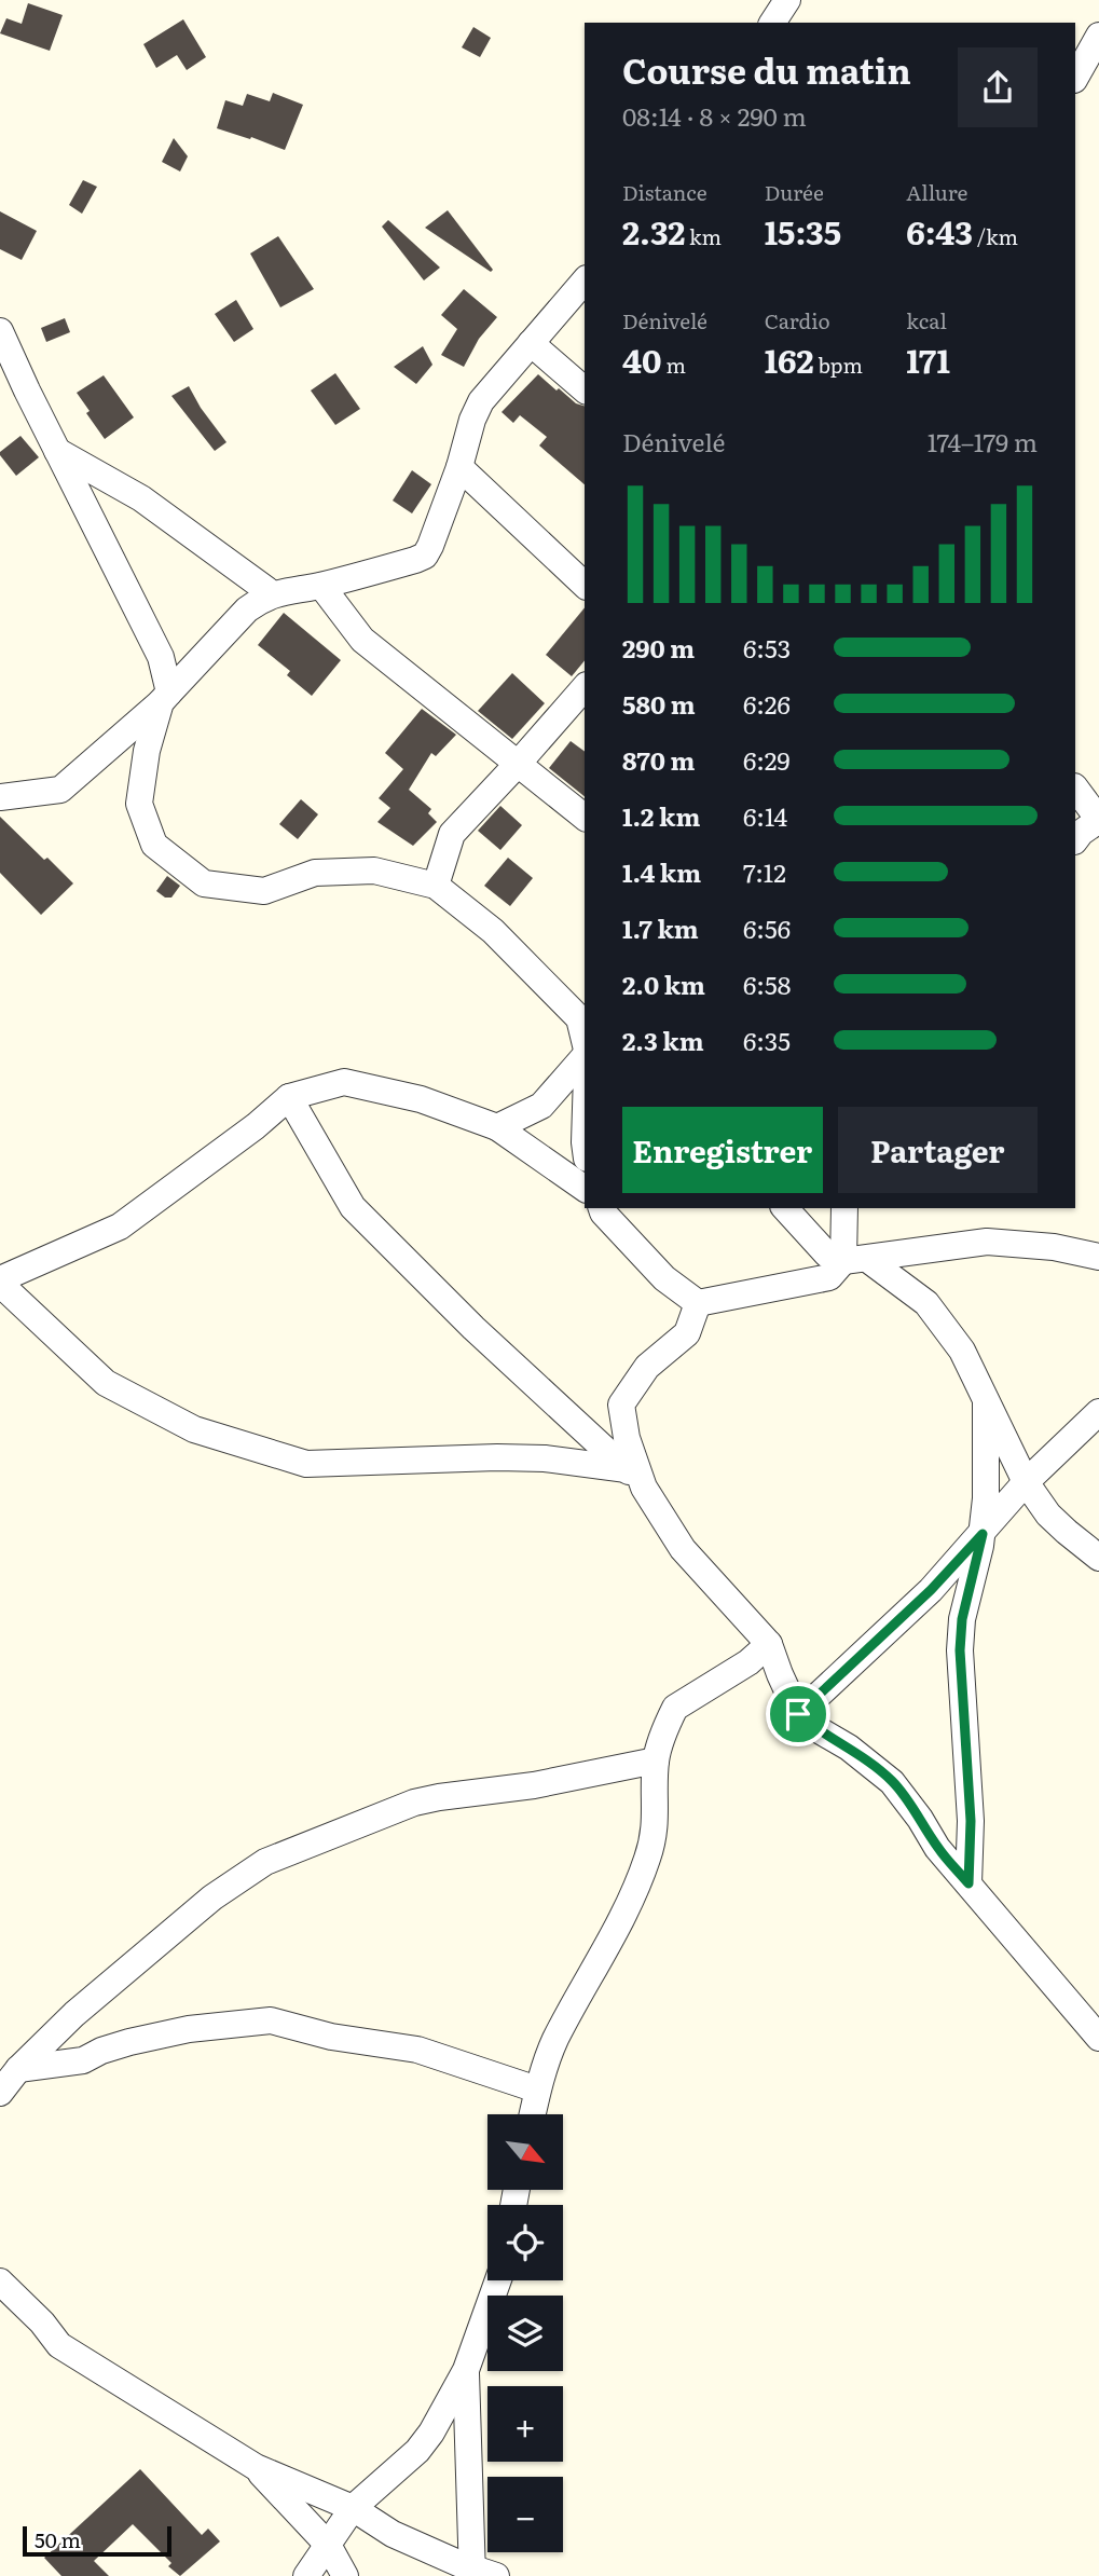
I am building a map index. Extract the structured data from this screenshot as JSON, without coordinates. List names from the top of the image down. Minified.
{"scale_bar":"50 m","north":"bottom right","page":{"heading":["Course du matin","08:14 · 8 × 290 m"],"stats":[["Distance","2.32 km"],["Durée","15:35"],["Allure","6:43 /km"],["Dénivelé","40 m"],["Cardio","162 bpm"],["kcal","171"]],"chart":["Dénivelé","174–179 m"],"list":[{"name":"290 m","note":"6:53"},{"name":"580 m","note":"6:26"},{"name":"870 m","note":"6:29"},{"name":"1.2 km","note":"6:14"},{"name":"1.4 km","note":"7:12"},{"name":"1.7 km","note":"6:56"},{"name":"2.0 km","note":"6:58"},{"name":"2.3 km","note":"6:35"}],"buttons":["Enregistrer","Partager"],"map_buttons":["+","−"],"scale":"50 m"}}
